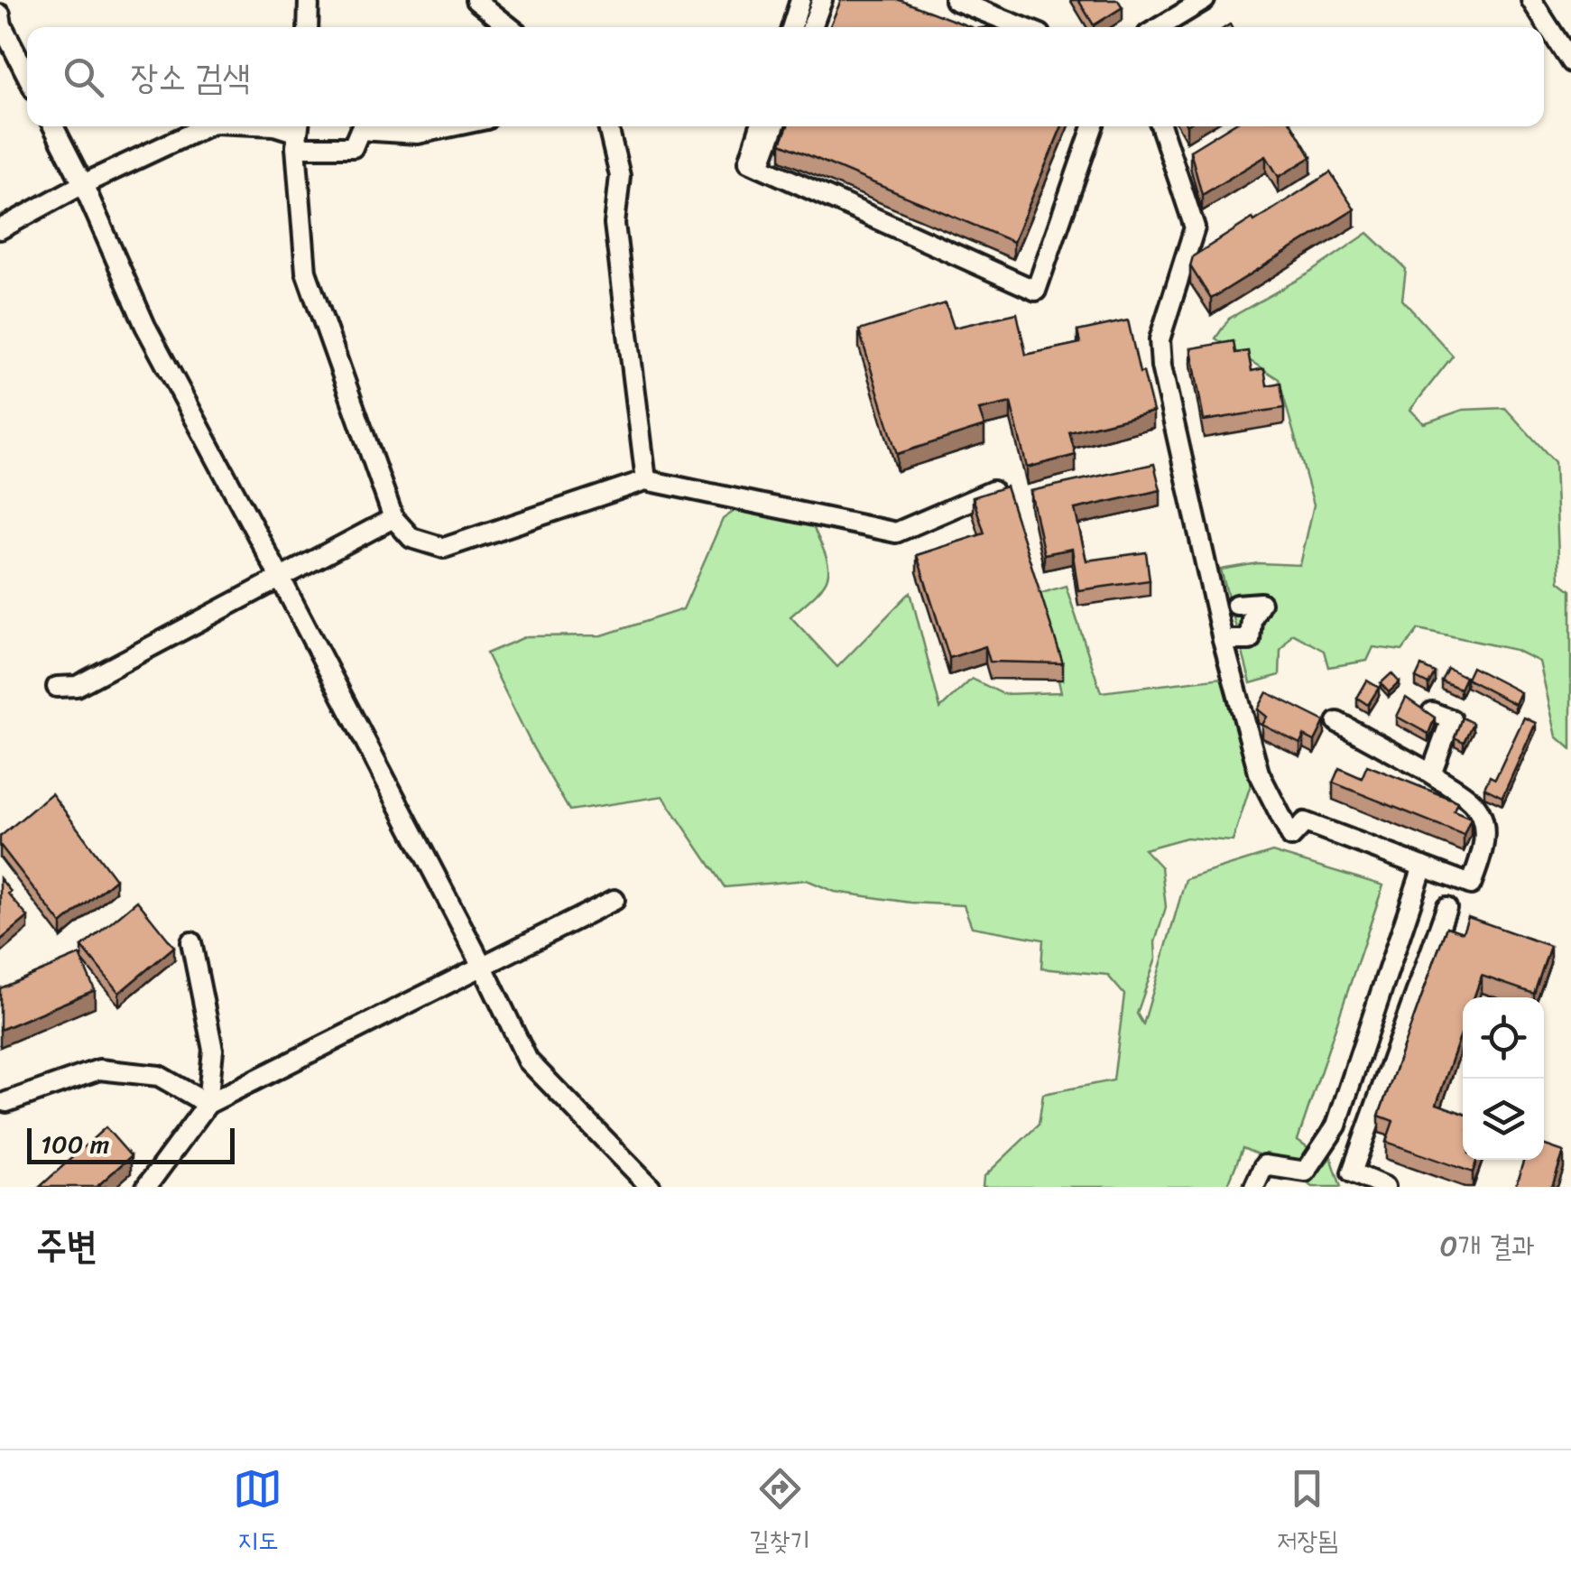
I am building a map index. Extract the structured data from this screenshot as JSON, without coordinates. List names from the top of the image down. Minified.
{"scale_bar":"100 m","page":{"search":"장소 검색","scale":"100 m","heading":["주변","0개 결과"],"nav":["지도","길찾기","저장됨"]}}
